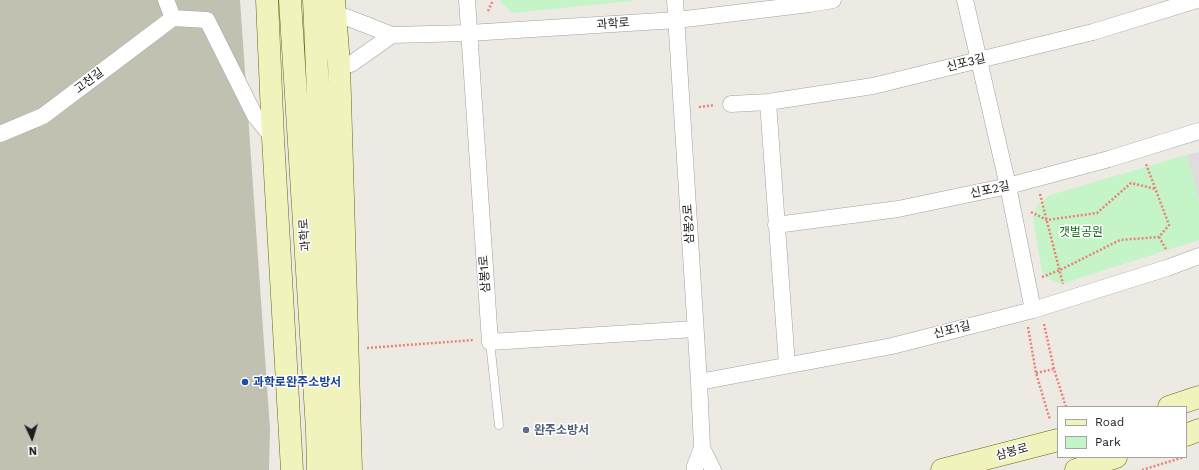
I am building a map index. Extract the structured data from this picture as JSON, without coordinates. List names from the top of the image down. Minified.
{"streets":{"street":["과학로","신포3길","고천길","신포2길","삼봉2로","삼봉1로","신포1길","삼봉로"]},"crossings":[["과학로","삼봉2로"],["과학로","삼봉1로"],["삼봉2로","신포1길"]],"parks":["갯벌공원"],"places":["과학로완주소방서","완주소방서"],"legend":["Road","Park"],"north":"bottom"}
